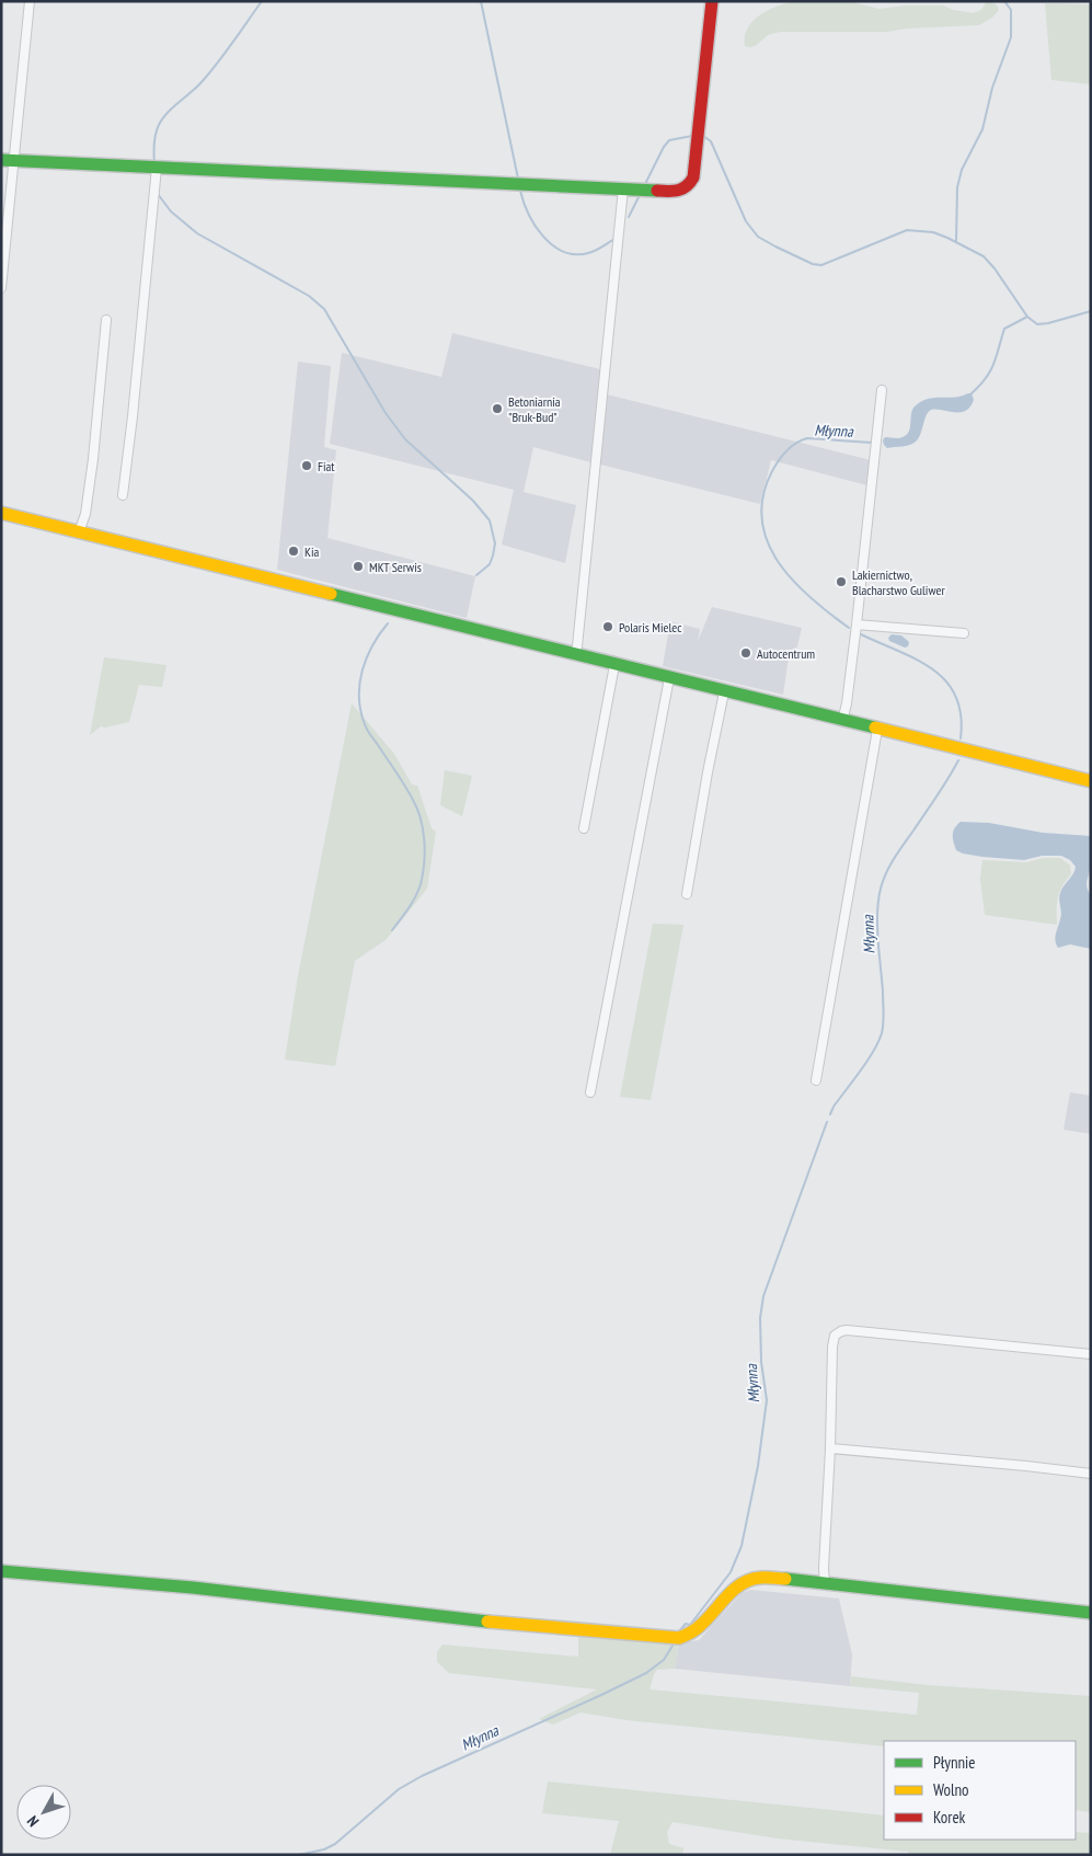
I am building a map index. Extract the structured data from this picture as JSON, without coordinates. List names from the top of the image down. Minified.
{"water":["Młynna"],"places":["Betoniarnia \"Bruk-Bud\"","Fiat","Kia","MKT Serwis","Lakiernictwo, Blacharstwo Guliwer","Polaris Mielec","Autocentrum"],"legend":["Płynnie","Wolno","Korek"],"north":"bottom left"}
